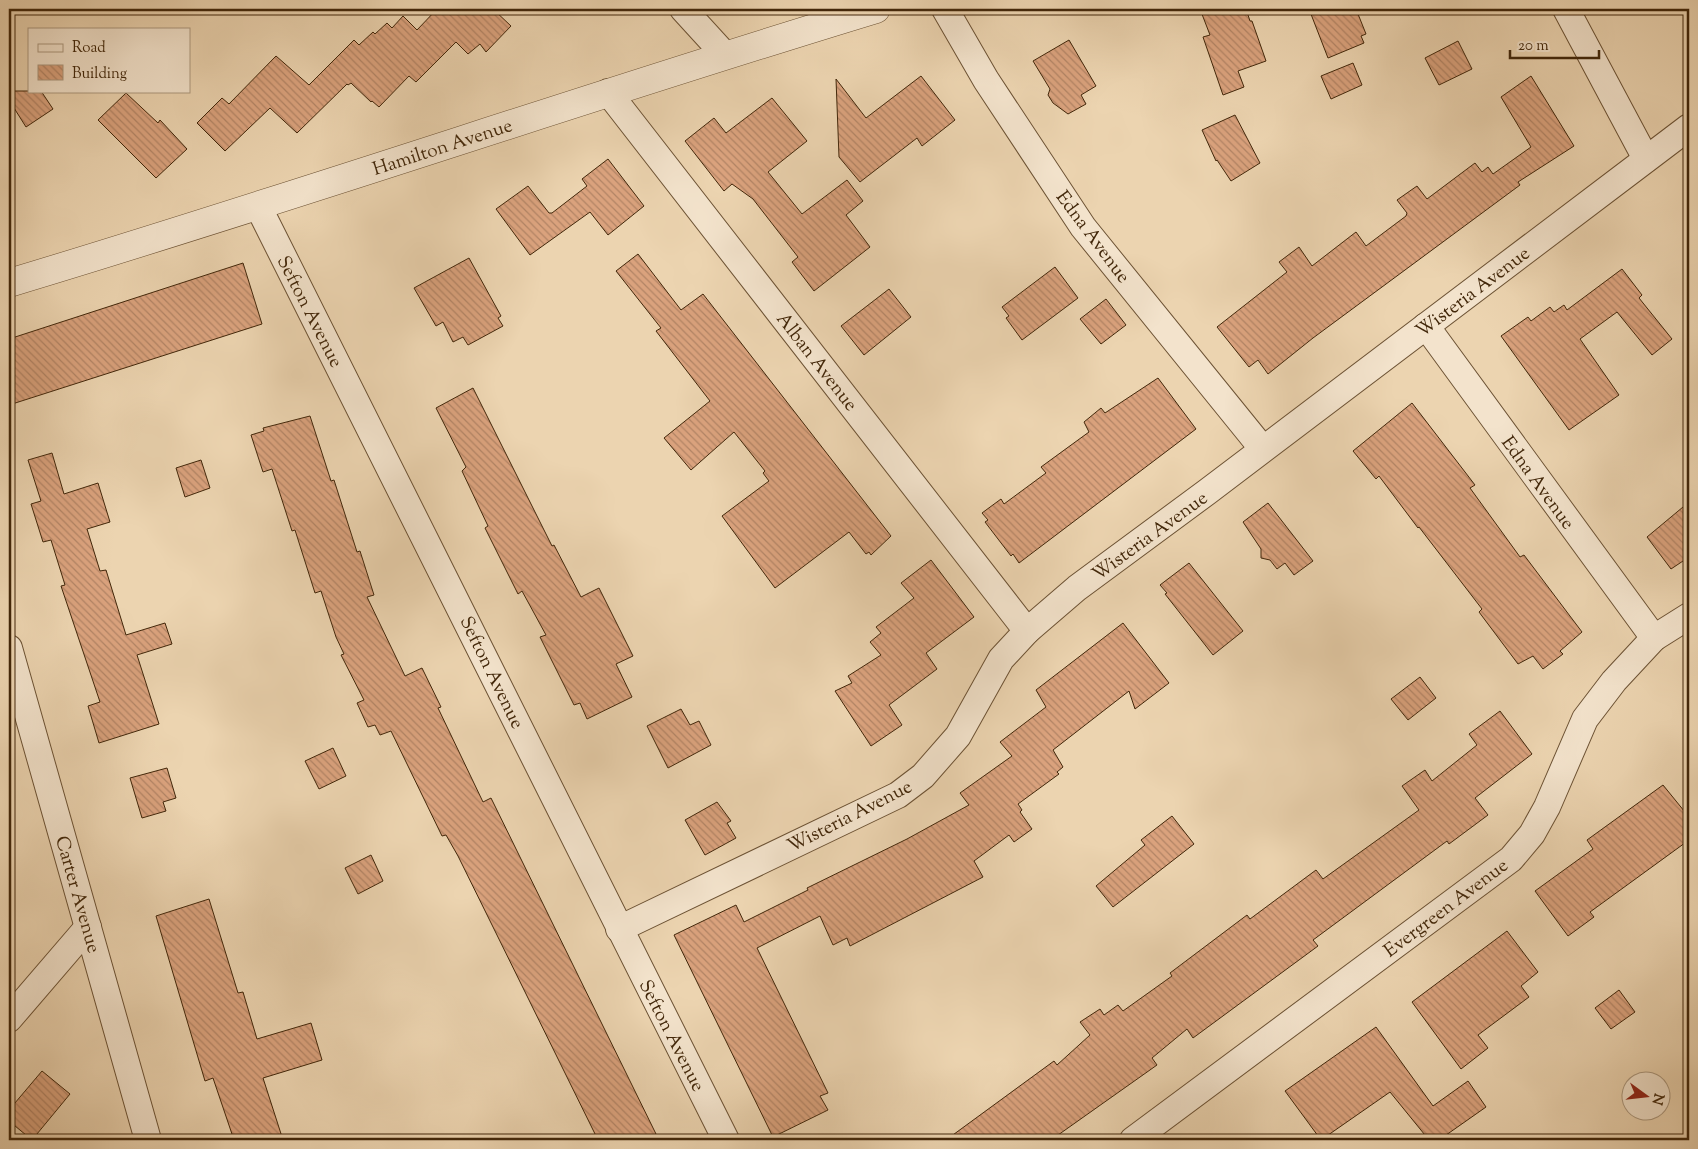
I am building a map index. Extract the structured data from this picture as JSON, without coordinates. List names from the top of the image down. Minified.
{"streets":{"street":["Hamilton Avenue","Edna Avenue","Wisteria Avenue","Sefton Avenue","Alban Avenue","Carter Avenue","Evergreen Avenue"]},"crossings":[["Hamilton Avenue","Sefton Avenue"],["Hamilton Avenue","Alban Avenue"],["Edna Avenue","Wisteria Avenue"],["Edna Avenue","Evergreen Avenue"],["Wisteria Avenue","Sefton Avenue"],["Wisteria Avenue","Alban Avenue"]],"legend":["Road","Building"],"scale_bar":"20 m","north":"right"}
